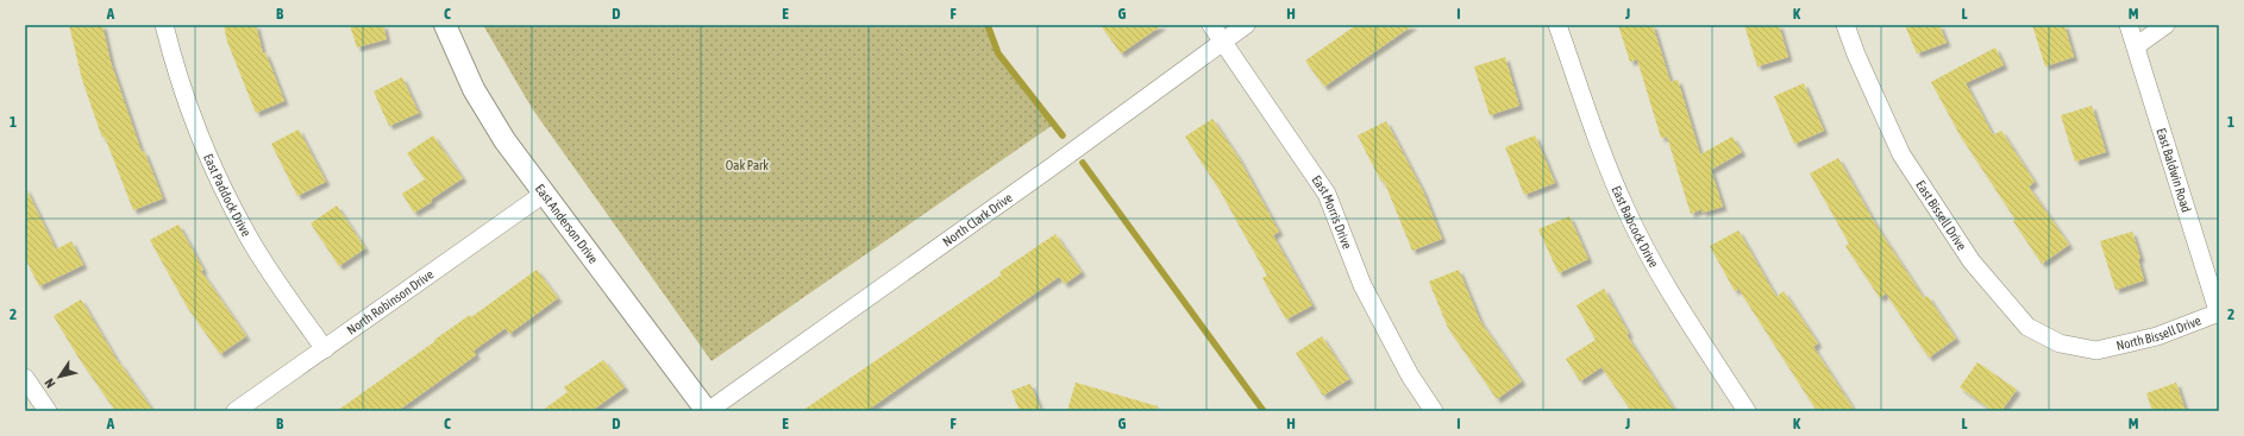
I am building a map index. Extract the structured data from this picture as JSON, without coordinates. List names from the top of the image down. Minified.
{"streets":{"street":["East Baldwin Road","East Paddock Drive","East Morris Drive","East Bissell Drive","North Clark Drive","East Anderson Drive","East Babcock Drive","North Robinson Drive","North Bissell Drive"]},"crossings":[["East Baldwin Road","North Bissell Drive"],["East Paddock Drive","North Robinson Drive"],["East Morris Drive","North Clark Drive"],["East Bissell Drive","North Bissell Drive"],["North Clark Drive","East Anderson Drive"],["East Anderson Drive","North Robinson Drive"]],"parks":["Oak Park"],"north":"bottom left","grid":{"columns":["A","B","C","D","E","F","G","H","I","J","K","L","M"],"rows":["1","2"]}}
